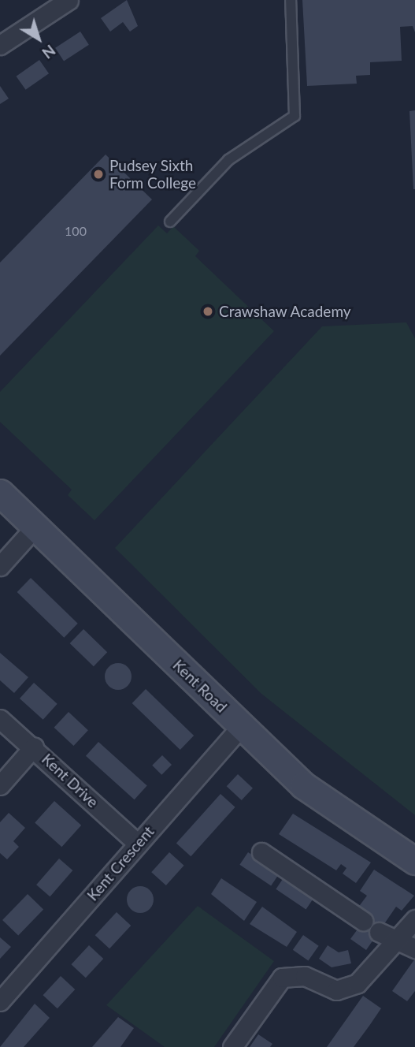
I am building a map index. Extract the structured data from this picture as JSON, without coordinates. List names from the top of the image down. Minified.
{"streets":{"street":["Kent Road","Kent Drive","Kent Crescent"]},"crossings":[["Kent Road","Kent Crescent"],["Kent Drive","Kent Crescent"]],"places":["Pudsey Sixth Form College","Crawshaw Academy"],"house_numbers":["100"],"north":"bottom right"}
